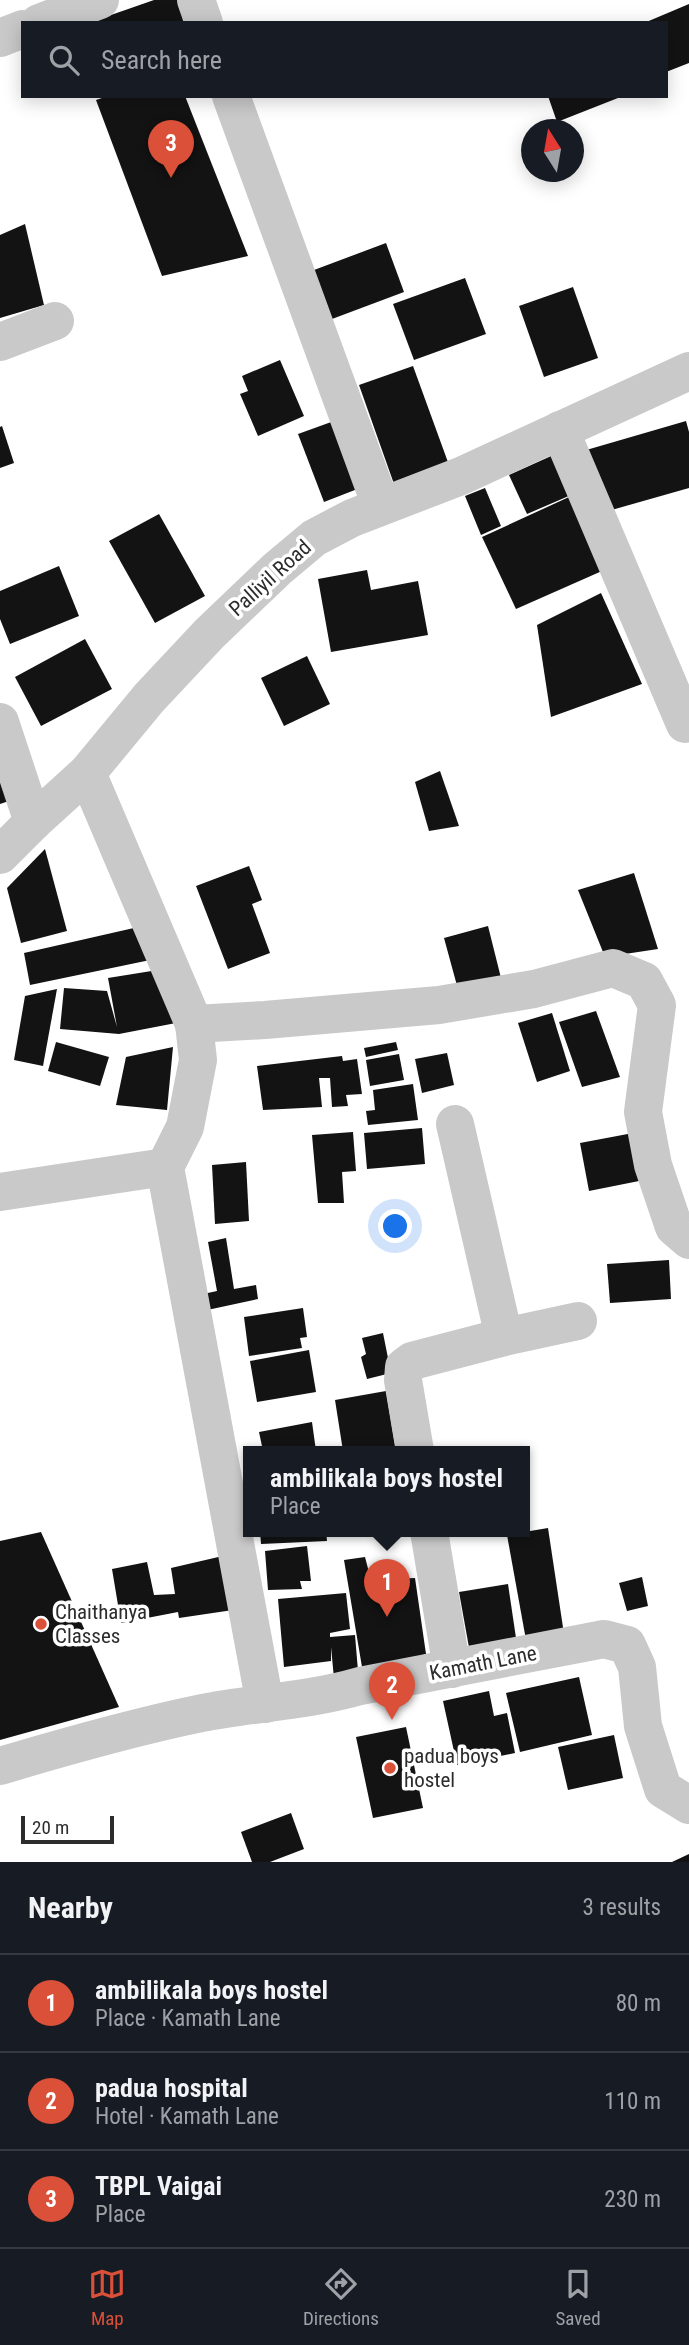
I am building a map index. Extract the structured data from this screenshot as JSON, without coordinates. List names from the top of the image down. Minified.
{"streets":{"street":["Palliyil Road","Kamath Lane"]},"places":["Chaithanya Classes","padua boys hostel"],"scale_bar":"20 m","north":"top","page":{"search":"Search here","pins":["3","1","2"],"popup":["ambilikala boys hostel","Place"],"scale":"20 m","heading":["Nearby","3 results"],"list":[{"mark":"1","name":"ambilikala boys hostel","note":"Place · Kamath Lane","value":"80 m"},{"mark":"2","name":"padua hospital","note":"Hotel · Kamath Lane","value":"110 m"},{"mark":"3","name":"TBPL Vaigai","note":"Place","value":"230 m"}],"nav":["Map","Directions","Saved"]}}
